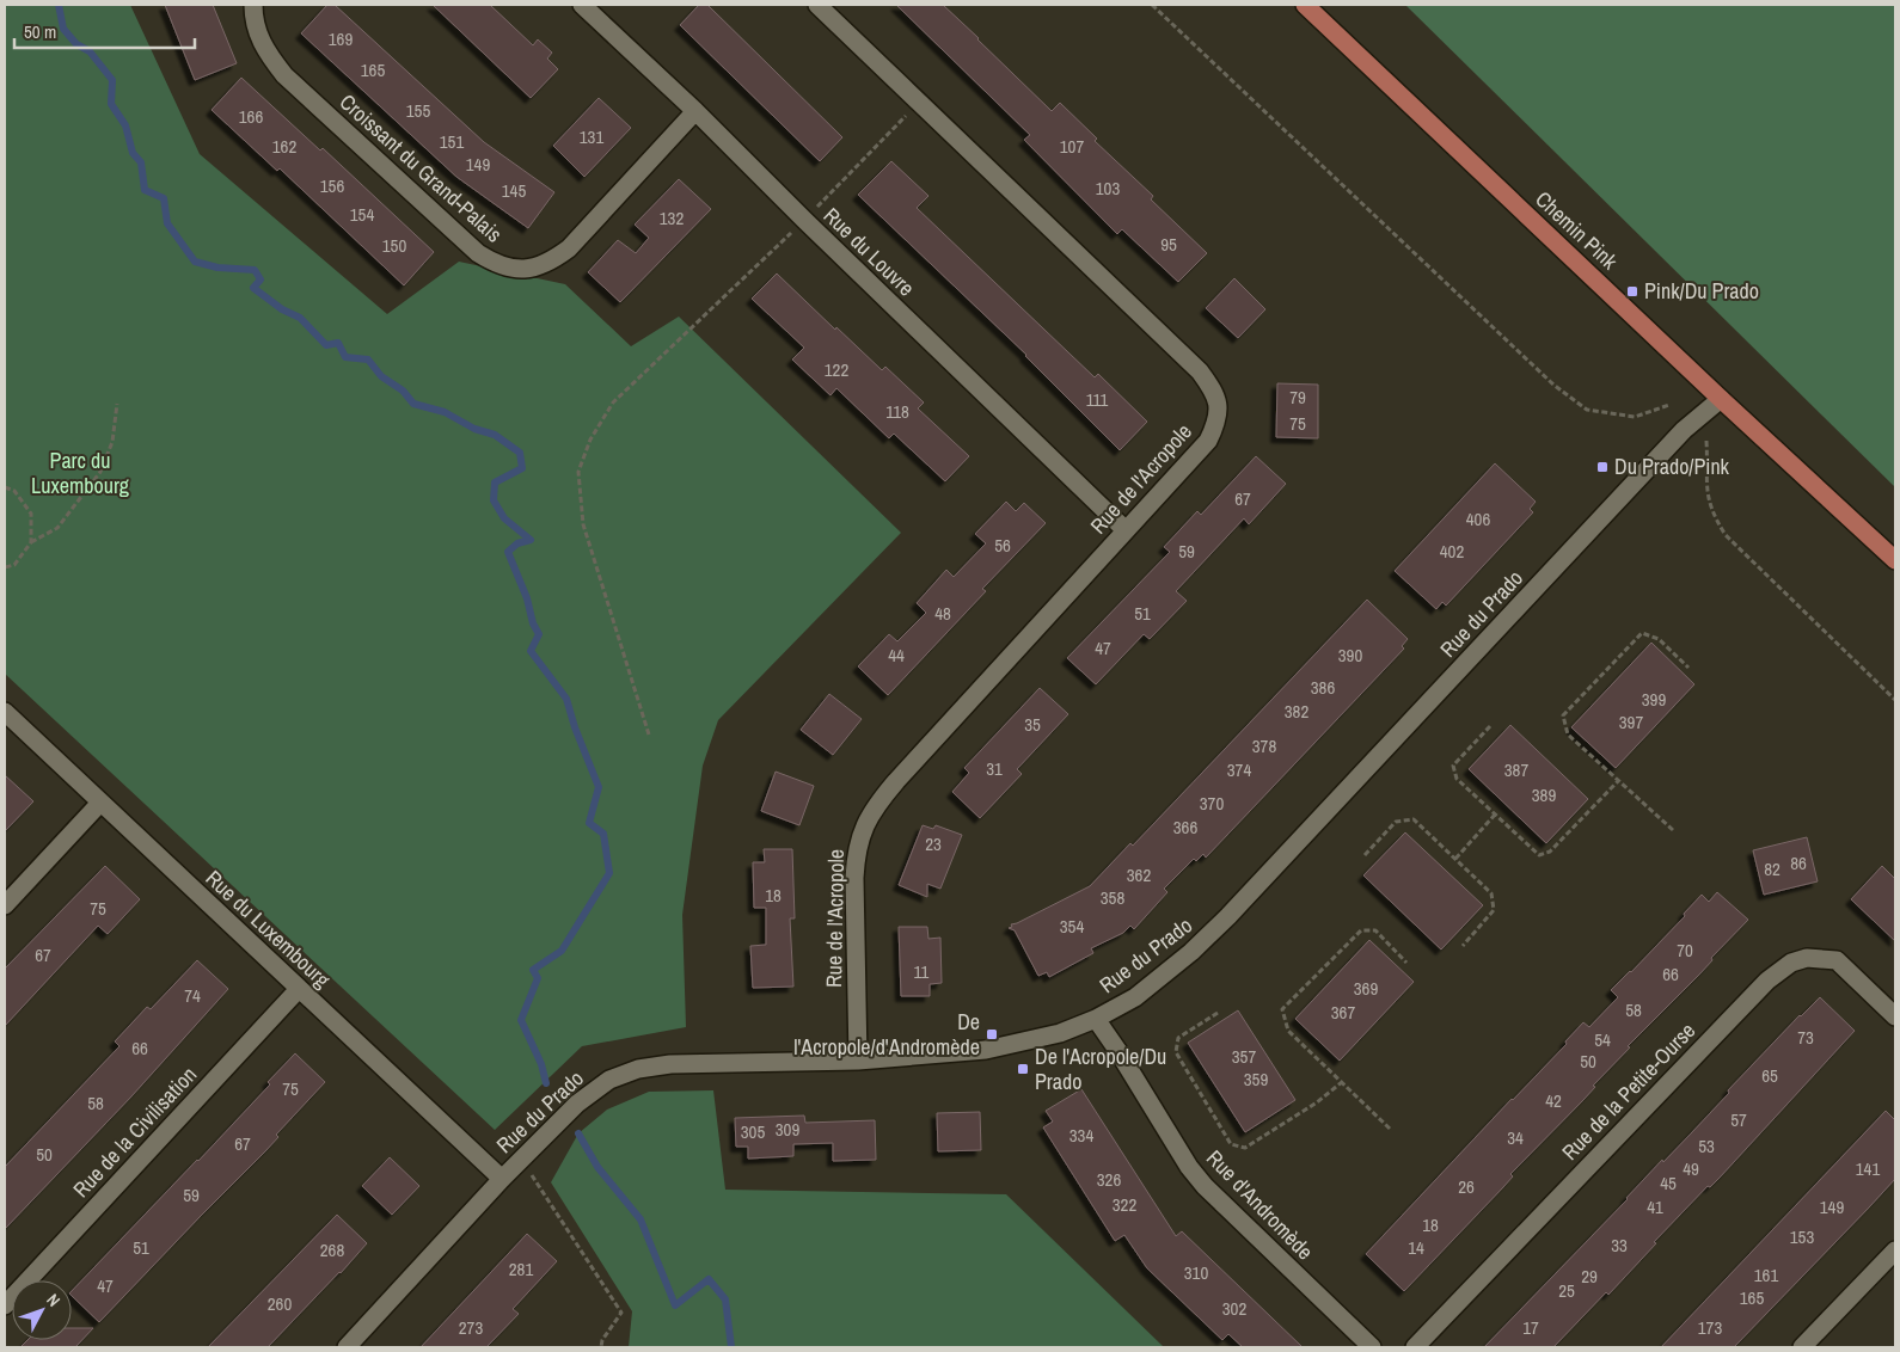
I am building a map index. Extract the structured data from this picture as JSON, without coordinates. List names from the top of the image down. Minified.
{"streets":{"main road":["Chemin Pink"],"street":["Croissant du Grand-Palais","Rue du Louvre","Rue de l'Acropole","Rue du Prado","Rue du Luxembourg","Rue de la Petite-Ourse","Rue de la Civilisation","Rue d'Andromède"]},"crossings":[["Croissant du Grand-Palais","Rue du Louvre"],["Chemin Pink","Rue du Prado"],["Rue du Louvre","Rue de l'Acropole"],["Rue de l'Acropole","Rue du Prado"],["Rue du Prado","Rue du Luxembourg"],["Rue du Prado","Rue d'Andromède"],["Rue du Luxembourg","Rue de la Civilisation"]],"parks":["Parc du Luxembourg"],"places":{"transit":["Pink/Du Prado","Du Prado/Pink","De l'Acropole/d'Andromède","De l'Acropole/Du Prado"]},"house_numbers":["169","165","155","166","131","151","162","107","149","156","103","145","154","132","95","150","122","79","111","118","75","67","406","56","59","402","48","51","47","44","390","386","399","382","397","35","378","31","374","387","389","370","366","23","86","82","362","18","358","75","354","70","67","11","66","369","74","58","367","73","54","66","357","50","65","359","75","42","58","57","309","305","334","34","67","53","50","49","141","326","45","26","59","322","41","149","18","153","33","51","14","268","281","310","161","29","47","25","165","260","302","273","17","173"],"scale_bar":"50 m","north":"top right"}
